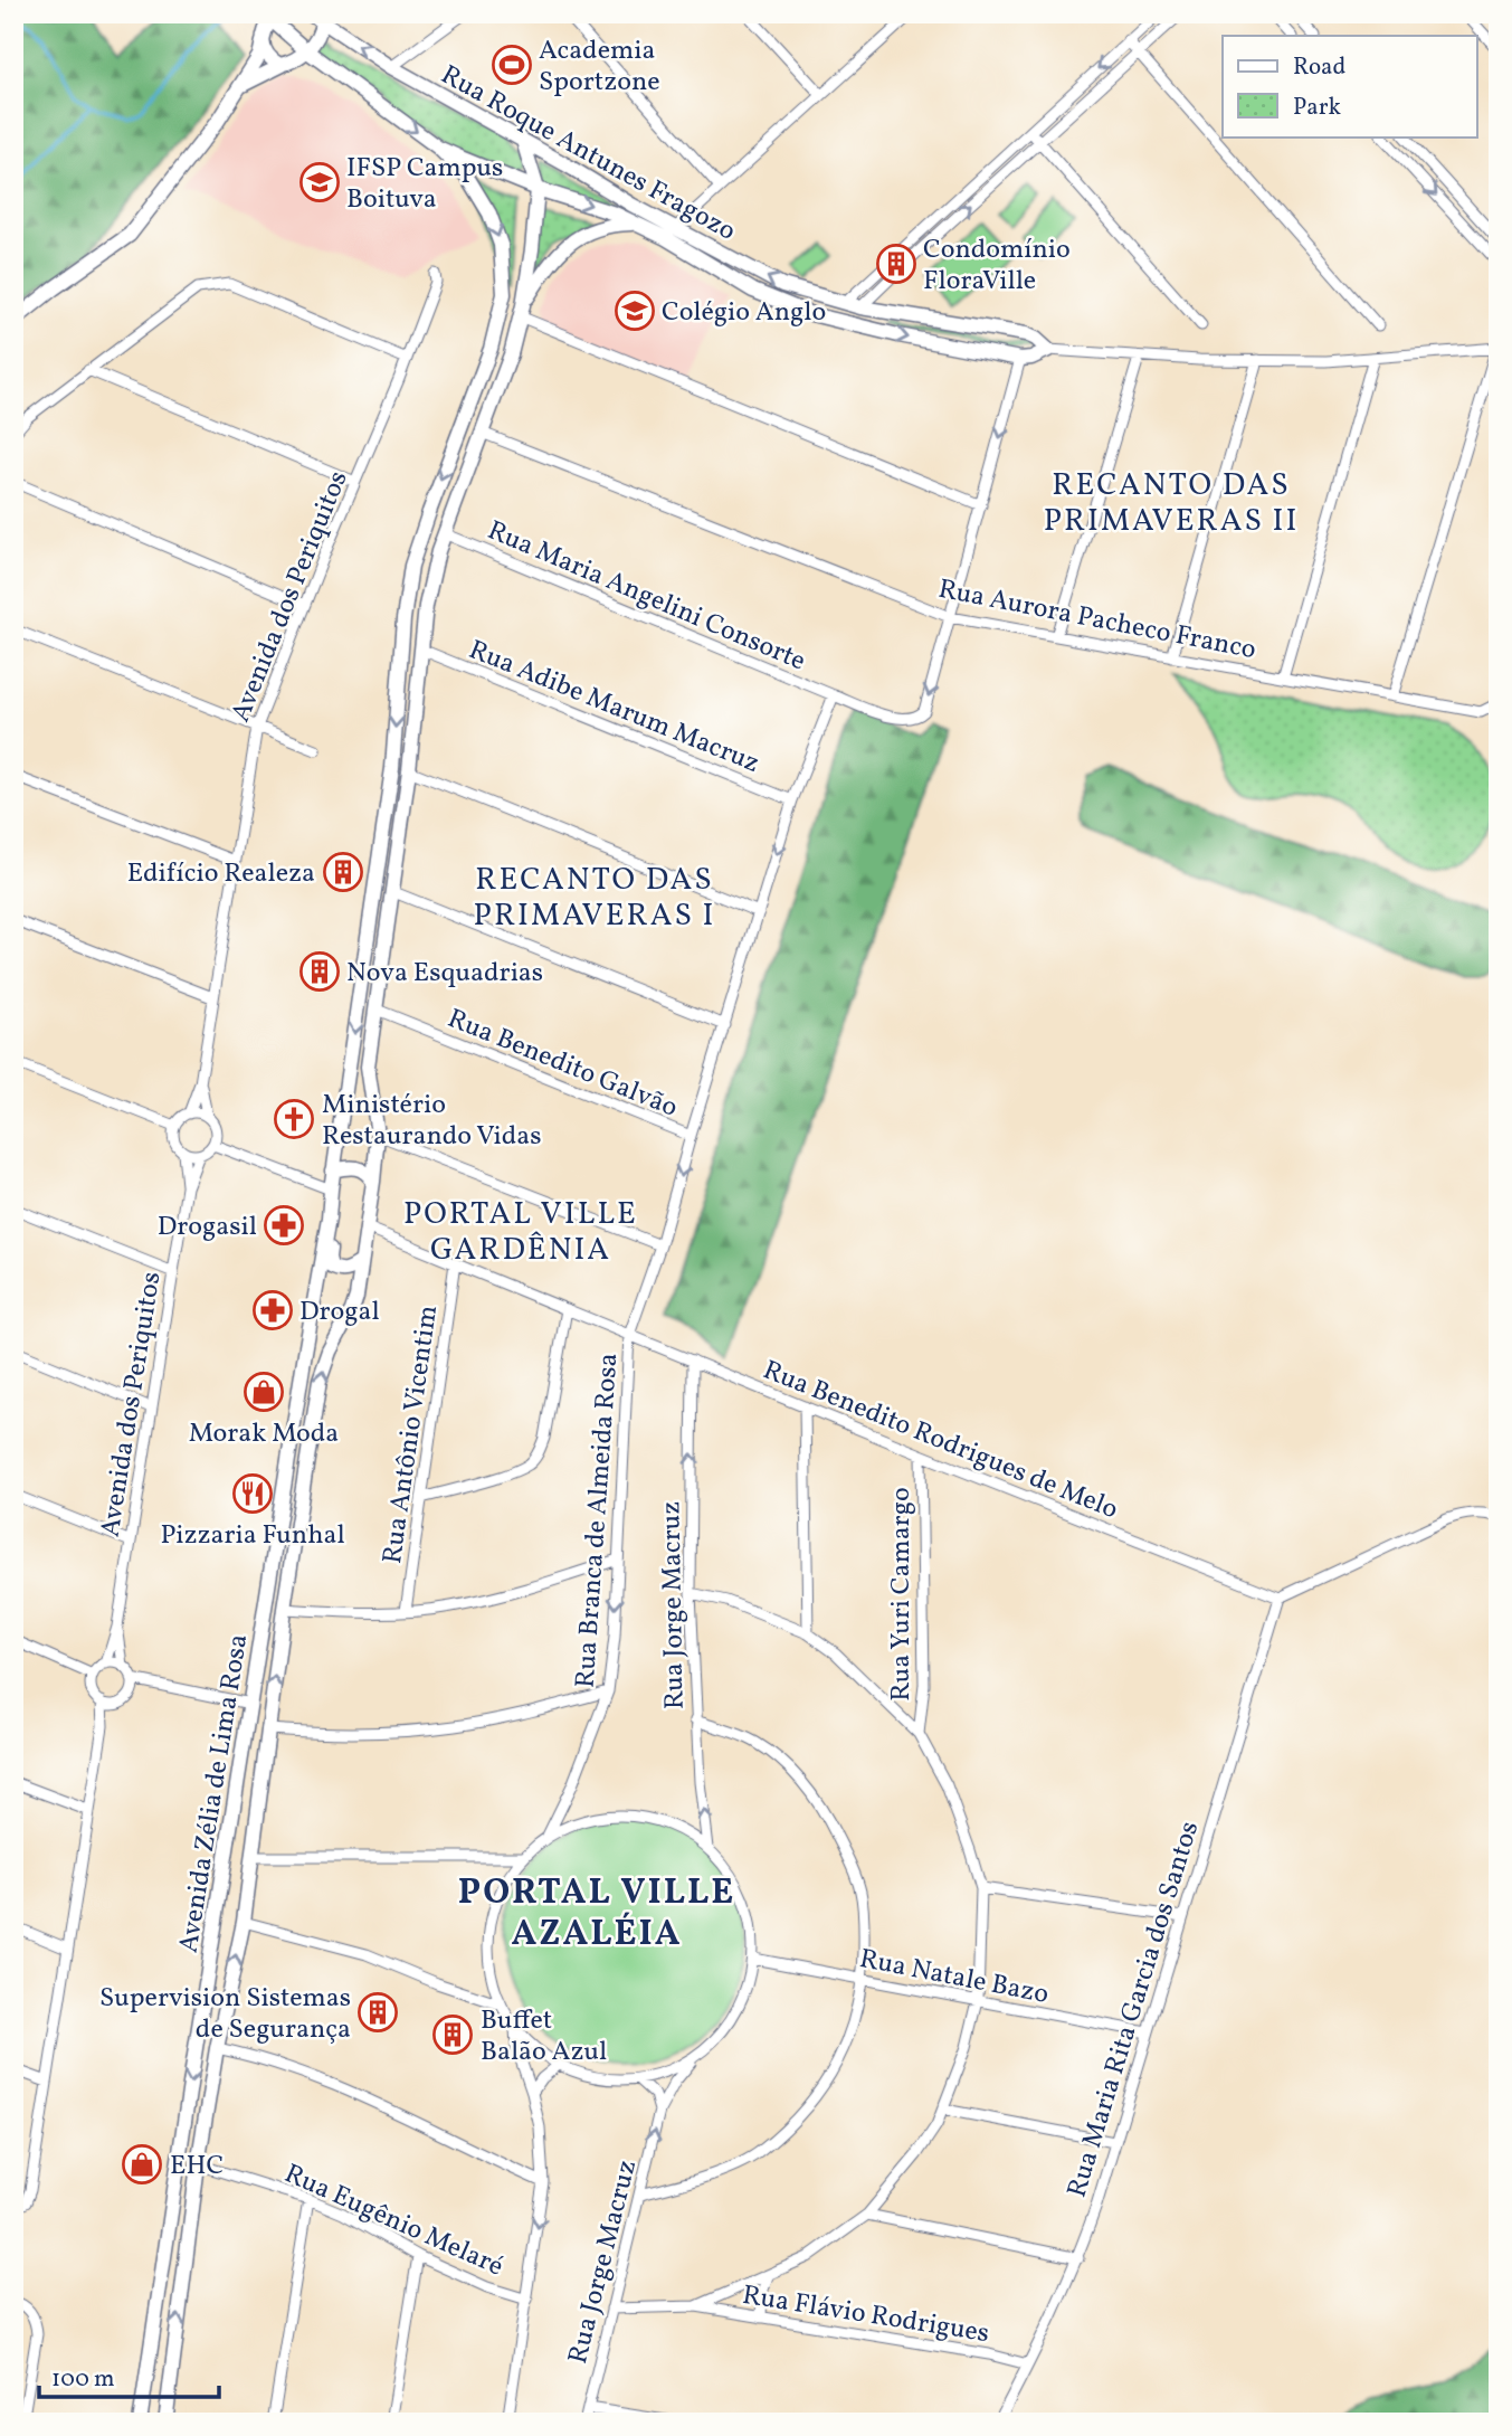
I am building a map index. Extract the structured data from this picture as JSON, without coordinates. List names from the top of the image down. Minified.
{"streets":{"main road":["Rua Roque Antunes Fragozo","Avenida Zélia de Lima Rosa"],"street":["Rua Maria Angelini Consorte","Avenida dos Periquitos","Rua Aurora Pacheco Franco","Rua Adibe Marum Macruz","Rua Benedito Galvão","Rua Antônio Vicentim","Rua Benedito Rodrigues de Melo","Rua Branca de Almeida Rosa","Rua Yuri Camargo","Rua Jorge Macruz","Rua Natale Bazo","Rua Maria Rita Garcia dos Santos","Rua Eugênio Melaré","Rua Flávio Rodrigues"]},"crossings":[["Rua Roque Antunes Fragozo","Avenida Zélia de Lima Rosa"],["Rua Maria Angelini Consorte","Rua Aurora Pacheco Franco"],["Rua Maria Angelini Consorte","Rua Branca de Almeida Rosa"],["Rua Maria Angelini Consorte","Avenida Zélia de Lima Rosa"],["Rua Aurora Pacheco Franco","Avenida Zélia de Lima Rosa"],["Rua Adibe Marum Macruz","Rua Branca de Almeida Rosa"],["Rua Adibe Marum Macruz","Avenida Zélia de Lima Rosa"],["Rua Benedito Galvão","Rua Branca de Almeida Rosa"],["Rua Benedito Galvão","Avenida Zélia de Lima Rosa"],["Rua Antônio Vicentim","Rua Benedito Rodrigues de Melo"],["Rua Benedito Rodrigues de Melo","Rua Branca de Almeida Rosa"],["Rua Benedito Rodrigues de Melo","Rua Yuri Camargo"],["Rua Benedito Rodrigues de Melo","Rua Jorge Macruz"],["Rua Benedito Rodrigues de Melo","Avenida Zélia de Lima Rosa"],["Rua Benedito Rodrigues de Melo","Rua Maria Rita Garcia dos Santos"],["Rua Branca de Almeida Rosa","Rua Jorge Macruz"],["Rua Branca de Almeida Rosa","Rua Natale Bazo"],["Rua Branca de Almeida Rosa","Rua Eugênio Melaré"],["Rua Jorge Macruz","Rua Natale Bazo"],["Avenida Zélia de Lima Rosa","Rua Eugênio Melaré"],["Rua Natale Bazo","Rua Maria Rita Garcia dos Santos"],["Rua Maria Rita Garcia dos Santos","Rua Flávio Rodrigues"]],"districts":["RECANTO DAS PRIMAVERAS II","RECANTO DAS PRIMAVERAS I","PORTAL VILLE GARDÊNIA","PORTAL VILLE AZALÉIA"],"places":{"sports":["Academia Sportzone"],"school or university":["IFSP Campus Boituva","Colégio Anglo"],"building":["Condomínio FloraVille","Edifício Realeza","Nova Esquadrias","Supervision Sistemas de Segurança","Buffet Balão Azul"],"church":["Ministério Restaurando Vidas"],"pharmacy":["Drogasil","Drogal"],"shop":["Morak Moda","EHC"],"restaurant":["Pizzaria Funhal"]},"legend":["Road","Park"],"scale_bar":"100 m"}
